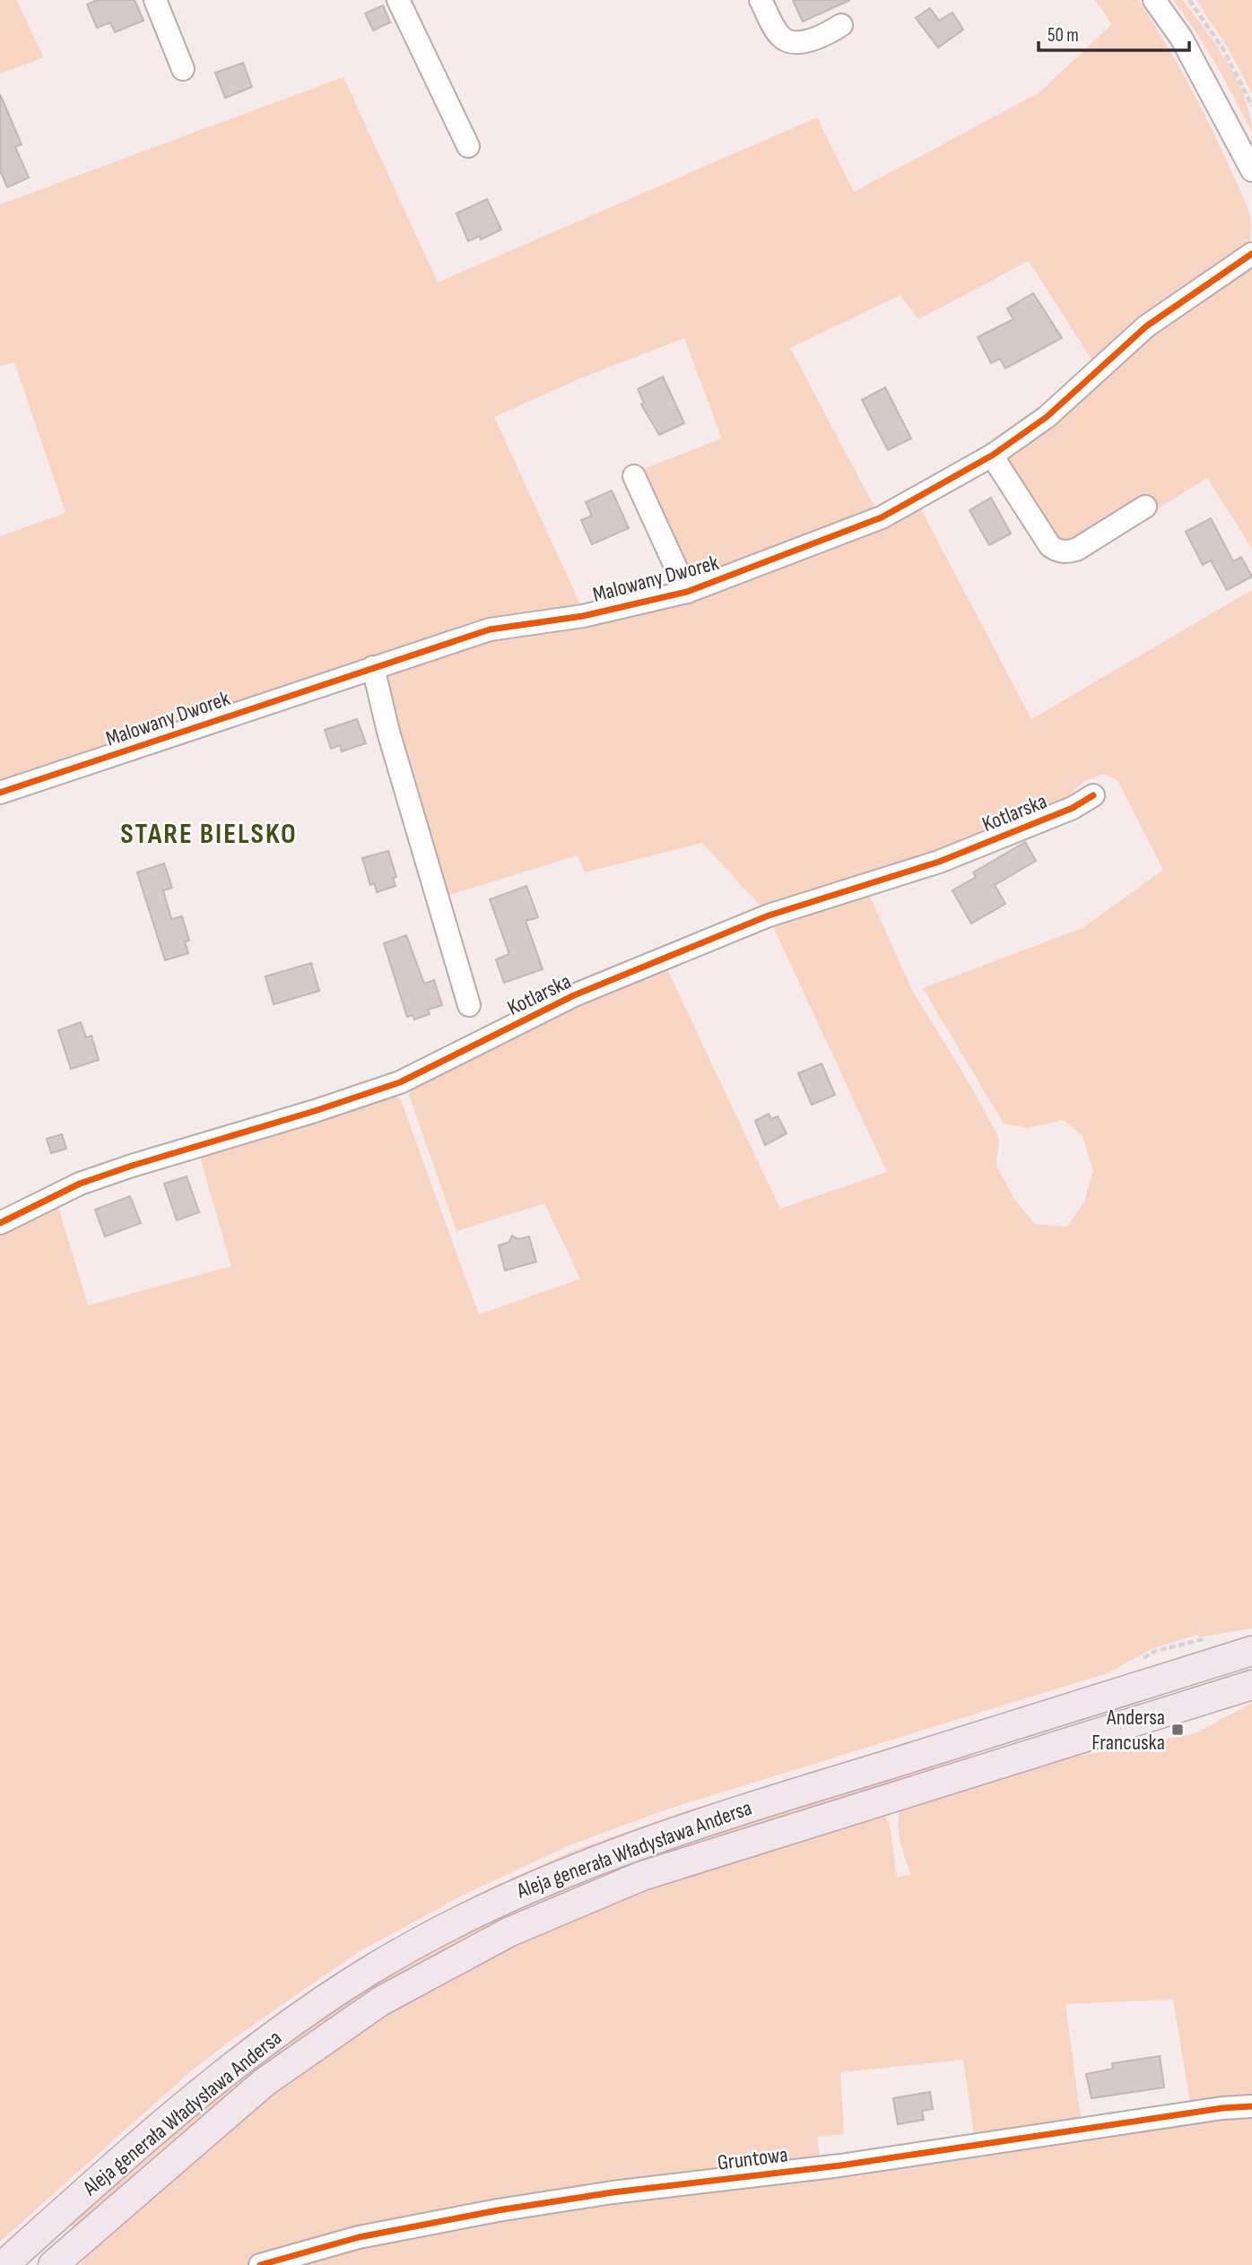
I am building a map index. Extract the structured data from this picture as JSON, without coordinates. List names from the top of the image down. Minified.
{"streets":{"main road":["Aleja generała Władysława Andersa"],"street":["Malowany Dworek","Kotlarska","Gruntowa"]},"districts":["STARE BIELSKO"],"places":{"transit":["Andersa Francuska"]},"scale_bar":"50 m"}
